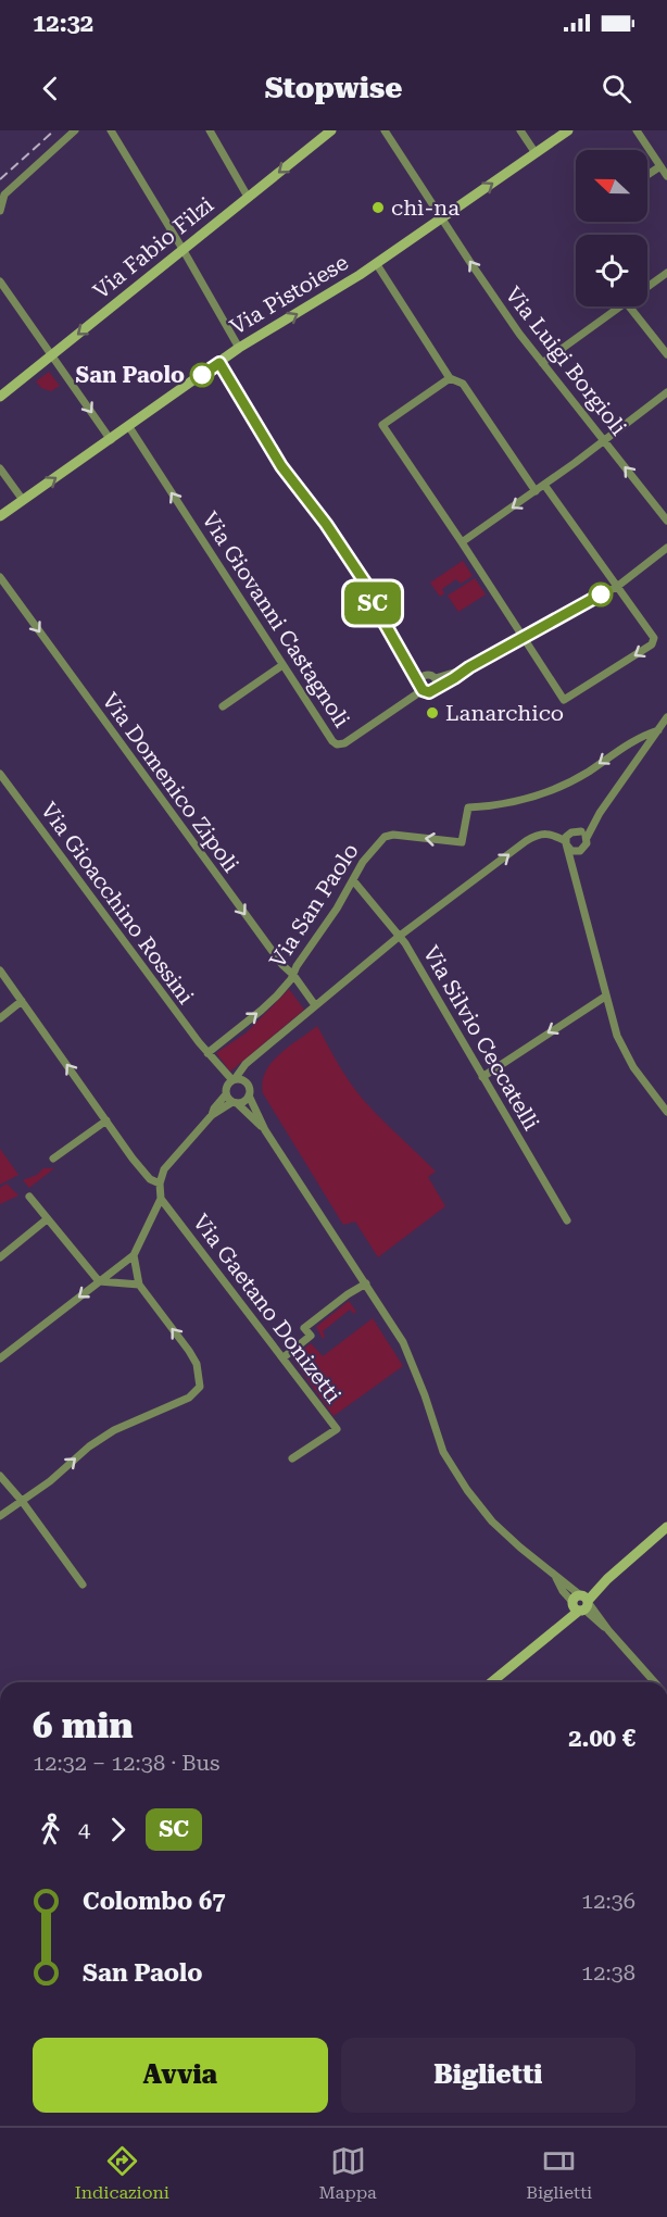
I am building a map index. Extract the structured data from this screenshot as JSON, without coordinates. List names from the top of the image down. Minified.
{"streets":{"street":["Via Fabio Filzi","Via Pistoiese","Via Luigi Borgioli","Via Giovanni Castagnoli","Via Domenico Zipoli","Via Gioacchino Rossini","Via San Paolo","Via Silvio Ceccatelli","Via Gaetano Donizetti"]},"crossings":[["Via Pistoiese","Via Luigi Borgioli"],["Via Pistoiese","Via Giovanni Castagnoli"],["Via Domenico Zipoli","Via San Paolo"],["Via Gioacchino Rossini","Via San Paolo"],["Via San Paolo","Via Silvio Ceccatelli"]],"one_way":["Via Fabio Filzi","Via Pistoiese","Via Luigi Borgioli","Via Giovanni Castagnoli","Via Domenico Zipoli"],"places":["chì-na","San Paolo","Lanarchico"],"lines":["bus line SC"],"north":"left","page":{"status":"12:32","header":"Stopwise","on_map":"SC","heading":["6 min","12:32 – 12:38 · Bus","2.00 €"],"legs":["4","SC"],"list":[{"name":"Colombo 67","value":"12:36"},{"name":"San Paolo","value":"12:38"}],"buttons":["Avvia","Biglietti"],"tabs":["Indicazioni","Mappa","Biglietti"]}}
